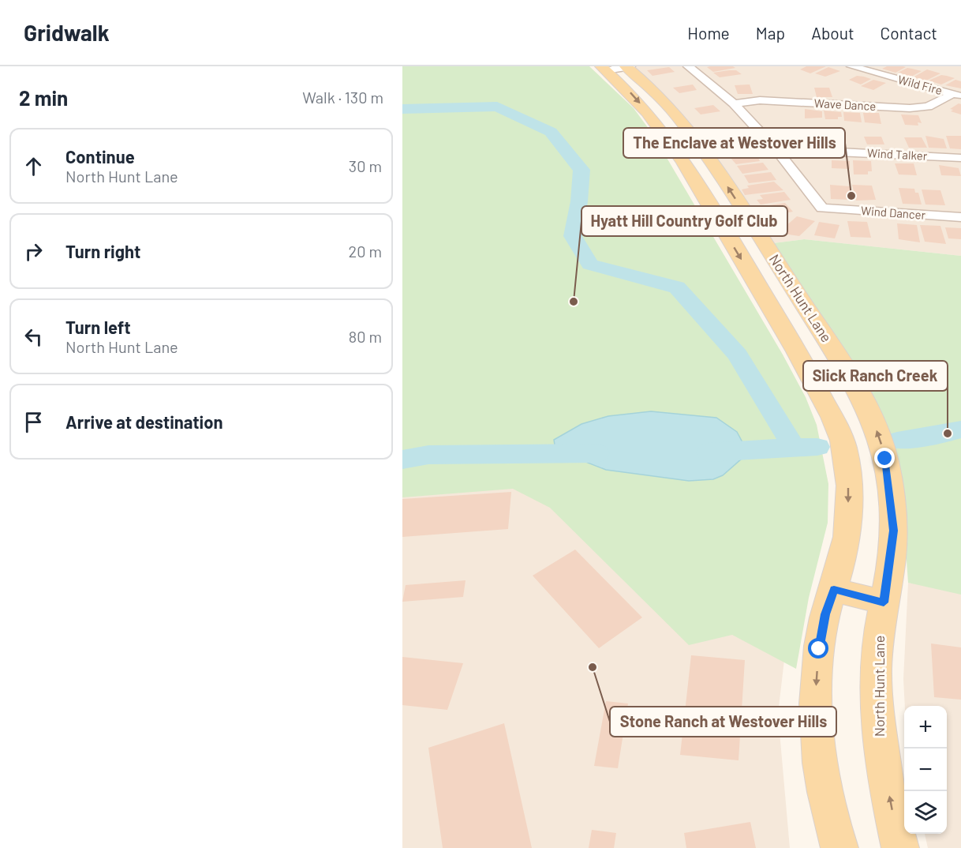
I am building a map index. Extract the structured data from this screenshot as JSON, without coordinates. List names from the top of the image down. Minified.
{"streets":{"main road":["North Hunt Lane"],"street":["Wild Fire","Wave Dance","Wind Talker","Wind Dancer"]},"crossings":[["Wild Fire","Wave Dance"],["Wave Dance","Wind Dancer"],["Wind Talker","Wind Dancer"]],"places":["The Enclave at Westover Hills","Hyatt Hill Country Golf Club","Slick Ranch Creek","Stone Ranch at Westover Hills"],"page":{"header":"Gridwalk","nav":["Home","Map","About","Contact"],"heading":["2 min","Walk · 130 m"],"list":[["Continue","North Hunt Lane","30 m"],["Turn right","20 m"],["Turn left","North Hunt Lane","80 m"],"Arrive at destination"],"map_buttons":["+","−"]}}
